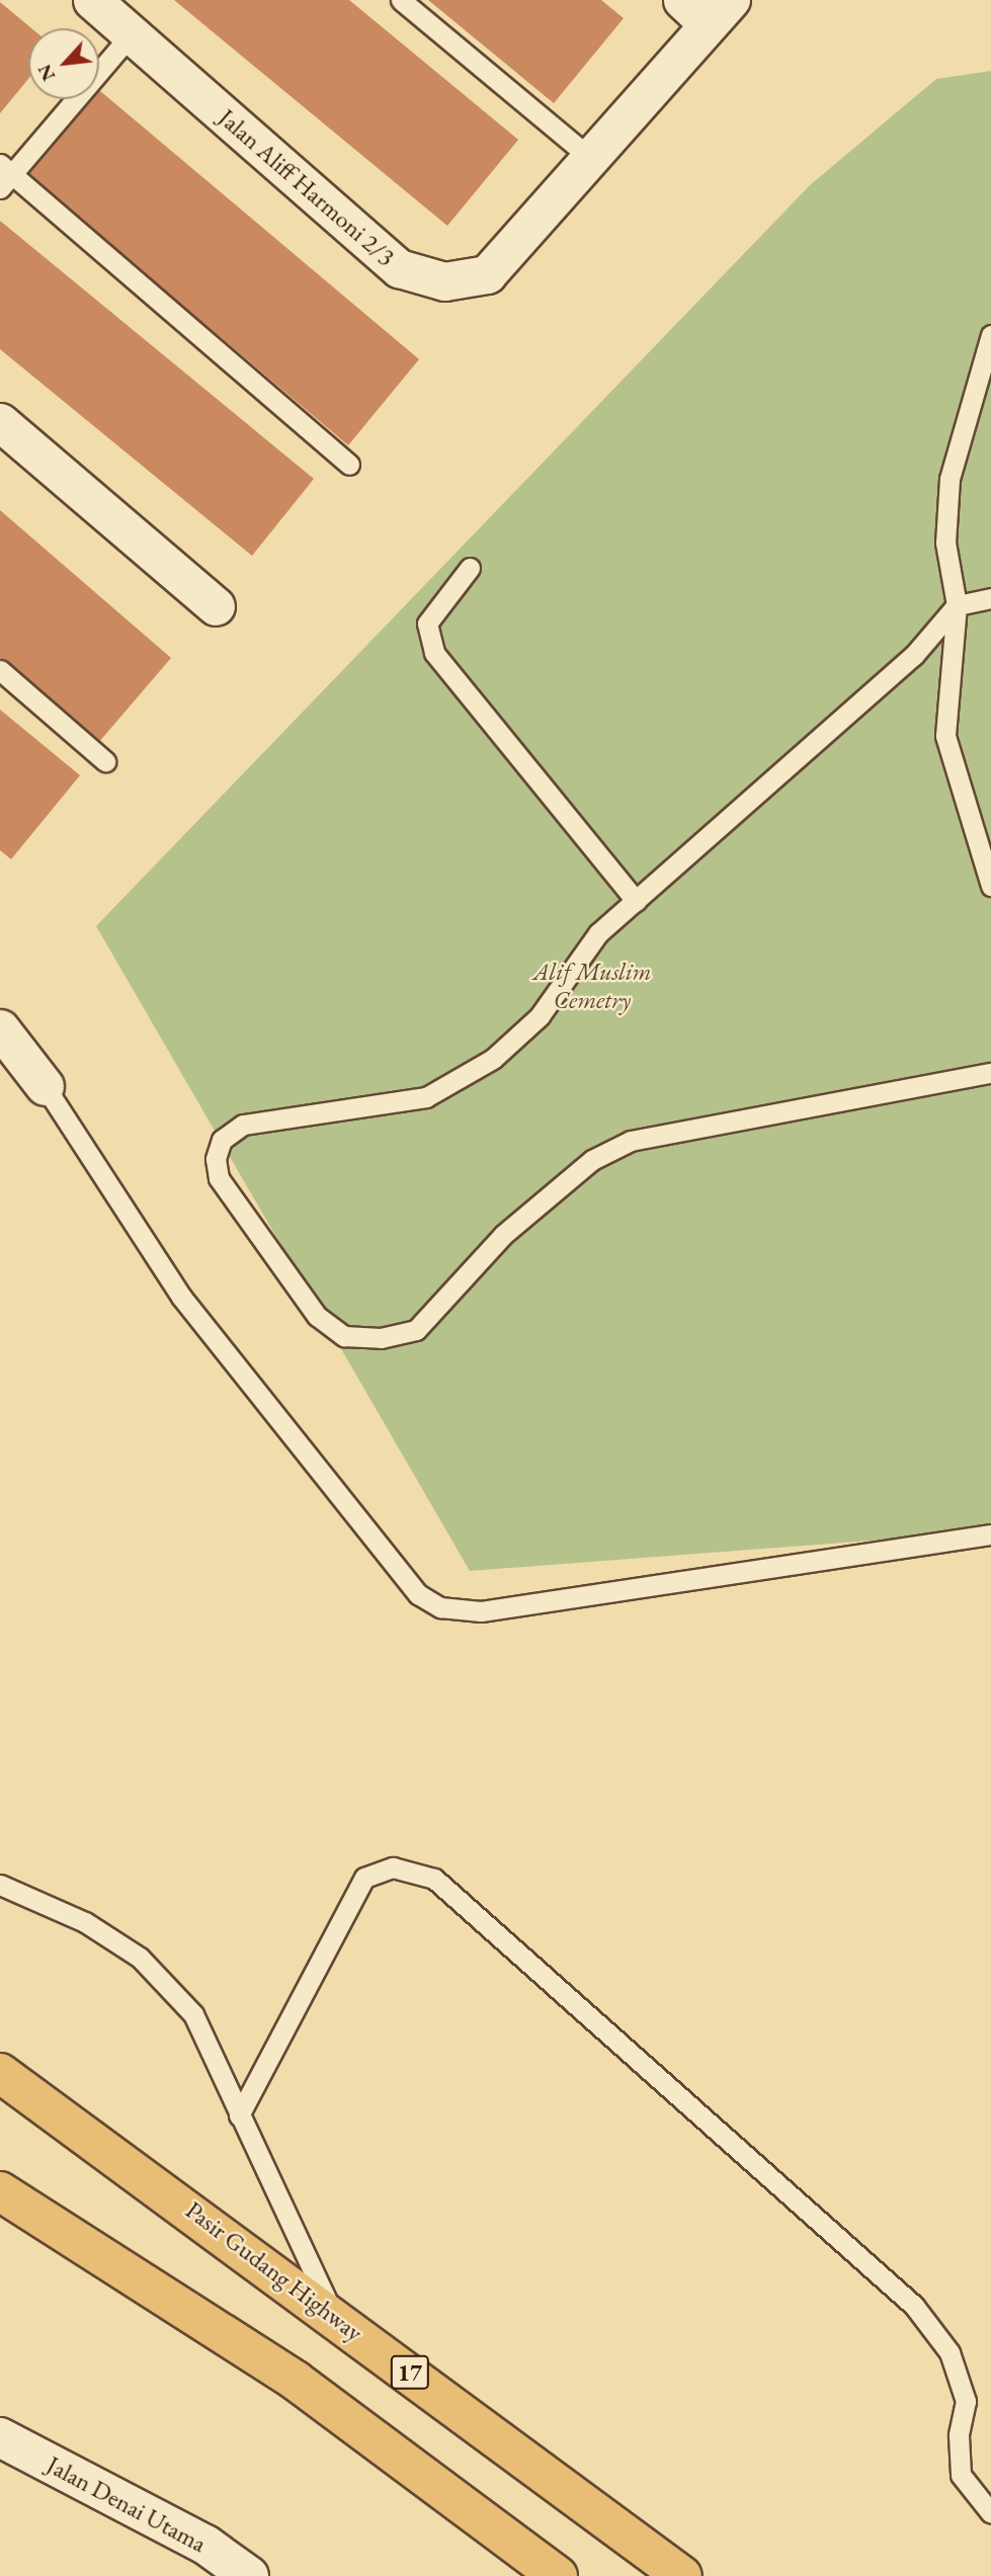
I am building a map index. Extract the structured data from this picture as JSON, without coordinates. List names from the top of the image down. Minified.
{"streets":{"highway":["Pasir Gudang Highway","17"],"street":["Jalan Aliff Harmoni 2/3","Jalan Denai Utama"]},"parks":["Alif Muslim Cemetry"],"north":"bottom left"}
